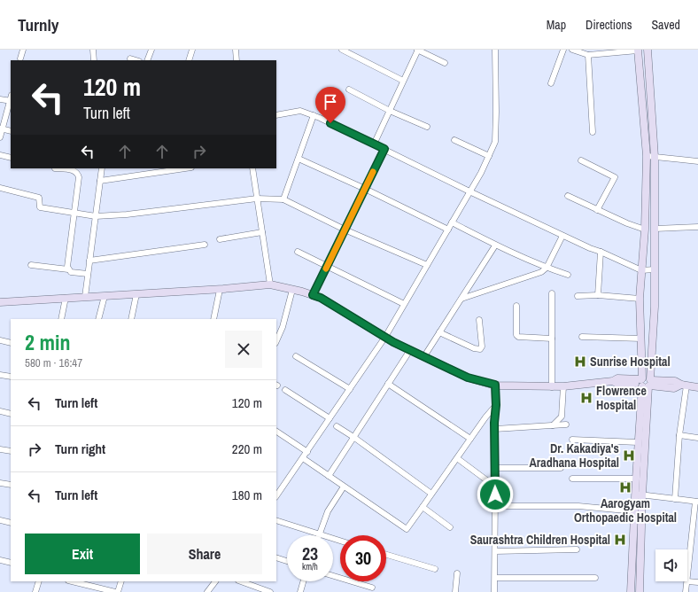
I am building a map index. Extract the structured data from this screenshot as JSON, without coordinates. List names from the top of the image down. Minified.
{"places":{"hospital":["Sunrise Hospital","Flowrence Hospital","Dr. Kakadiya's Aradhana Hospital","Aarogyam Orthopaedic Hospital","Saurashtra Children Hospital"]},"page":{"header":"Turnly","nav":["Map","Directions","Saved"],"turn":["120 m","Turn left"],"heading":["2 min","580 m · 16:47"],"list":[{"name":"Turn left","value":"120 m"},{"name":"Turn right","value":"220 m"},{"name":"Turn left","value":"180 m"}],"buttons":["Exit","Share"],"speed":"23 km/h","limit":"30"}}
